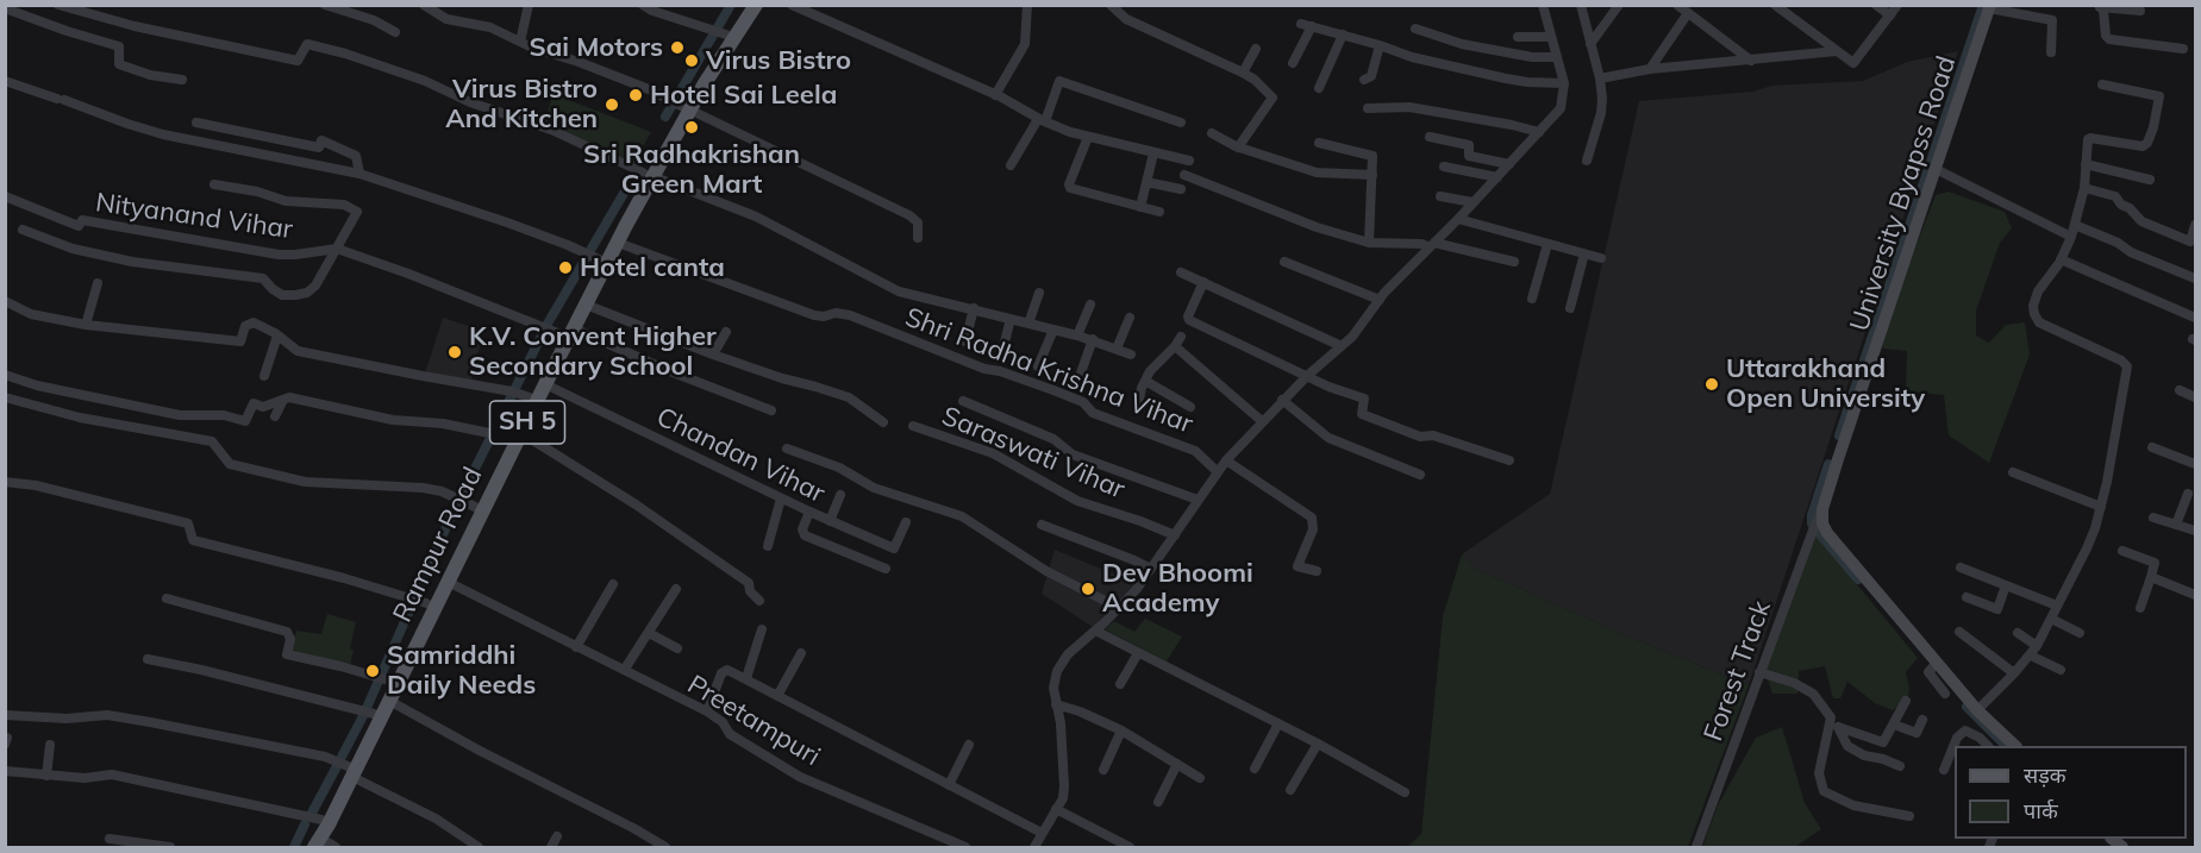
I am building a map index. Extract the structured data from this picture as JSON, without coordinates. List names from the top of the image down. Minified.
{"streets":{"main road":["University Byapss Road","SH 5","Rampur Road"],"street":["Nityanand Vihar","Shri Radha Krishna Vihar","Saraswati Vihar","Chandan Vihar","Forest Track","Preetampuri"]},"crossings":[["University Byapss Road","Forest Track"],["Shri Radha Krishna Vihar","Rampur Road"],["Chandan Vihar","Rampur Road"],["Rampur Road","Preetampuri"]],"places":["Sai Motors","Virus Bistro","Hotel Sai Leela","Virus Bistro And Kitchen","Sri Radhakrishan Green Mart","Hotel canta","K.V. Convent Higher Secondary School","Uttarakhand Open University","Dev Bhoomi Academy","Samriddhi Daily Needs"],"legend":["सड़क","पार्क"]}
